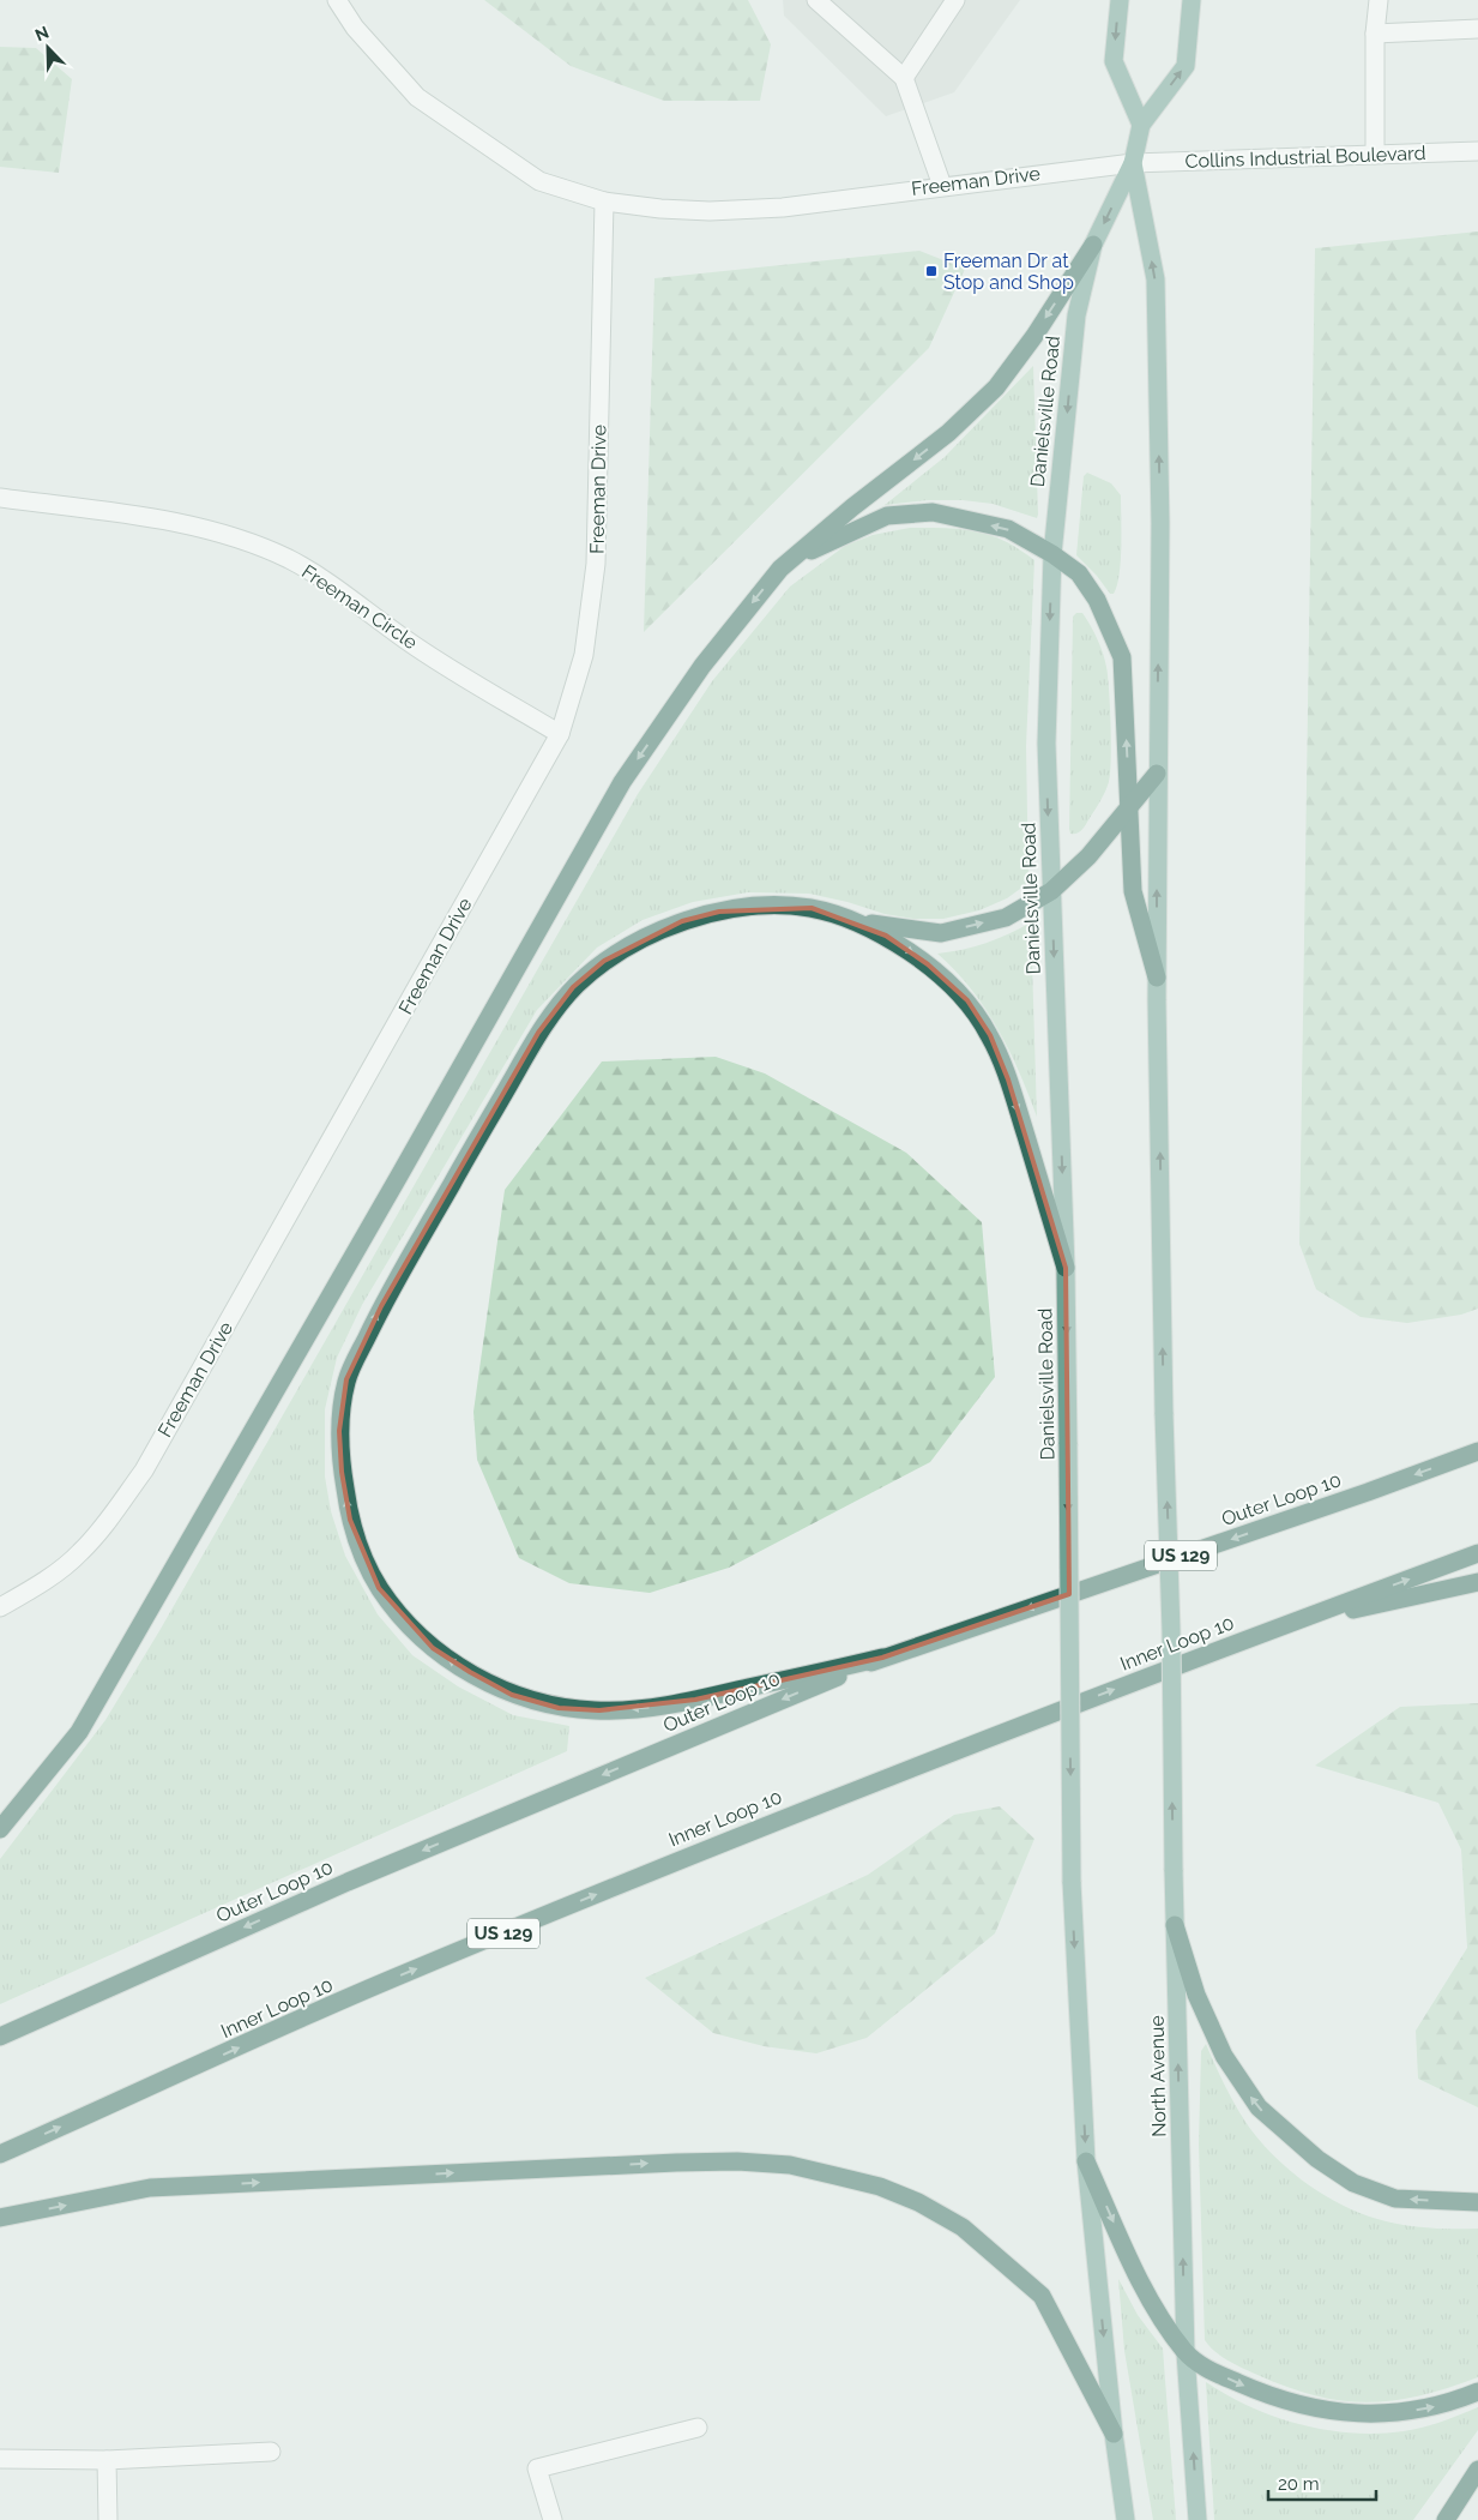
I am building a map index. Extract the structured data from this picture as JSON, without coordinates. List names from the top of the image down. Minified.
{"streets":{"highway":["Outer Loop 10","US 129","Inner Loop 10"],"main road":["Danielsville Road","North Avenue"],"street":["Collins Industrial Boulevard","Freeman Drive","Freeman Circle"]},"crossings":[["Collins Industrial Boulevard","Freeman Drive"],["Collins Industrial Boulevard","Danielsville Road"],["Freeman Drive","Danielsville Road"],["Freeman Drive","Freeman Circle"],["Danielsville Road","North Avenue"]],"one_way":["Outer Loop 10","Inner Loop 10"],"places":{"transit":["Freeman Dr at Stop and Shop"]},"scale_bar":"20 m","north":"top left"}
